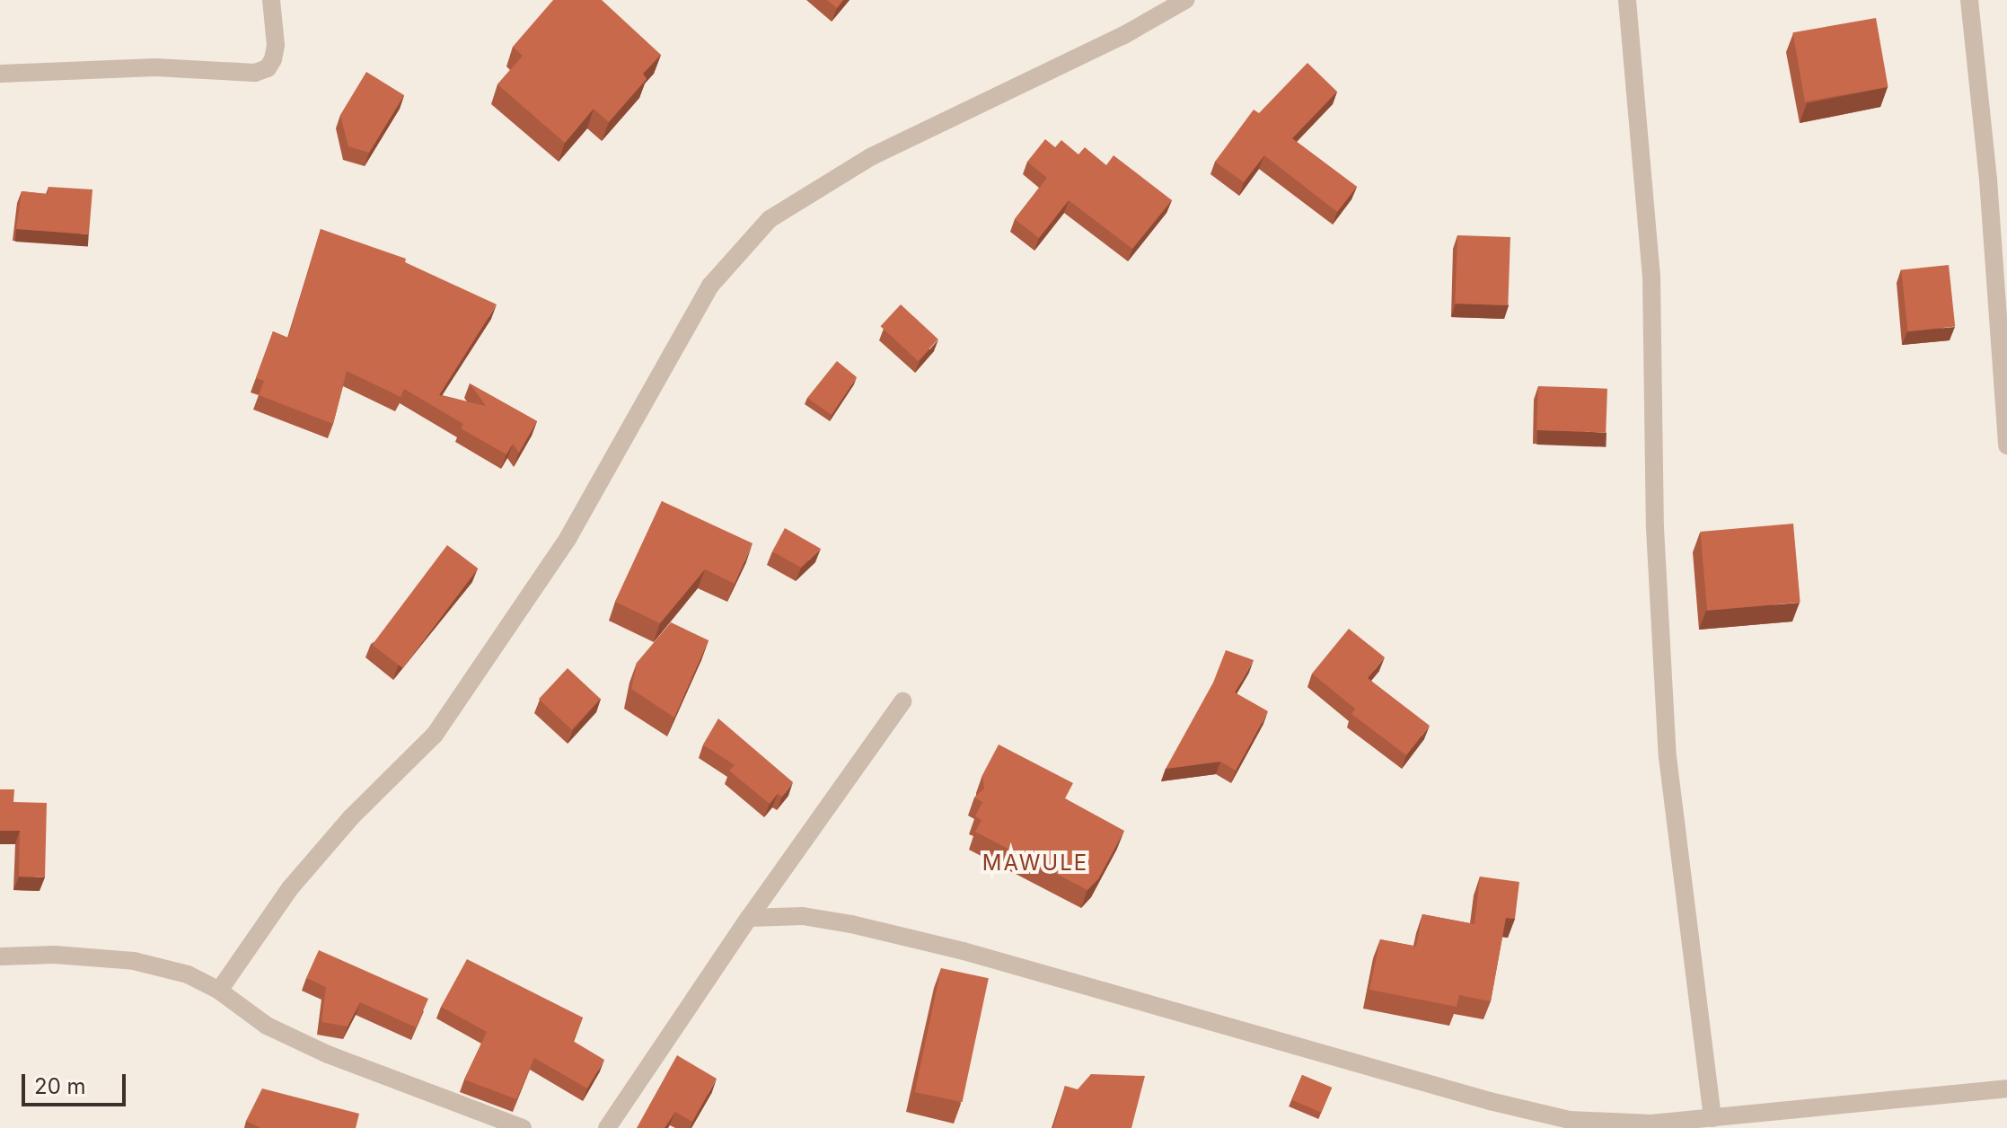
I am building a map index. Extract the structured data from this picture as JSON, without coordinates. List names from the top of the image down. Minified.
{"districts":["MAWULE"],"scale_bar":"20 m"}
